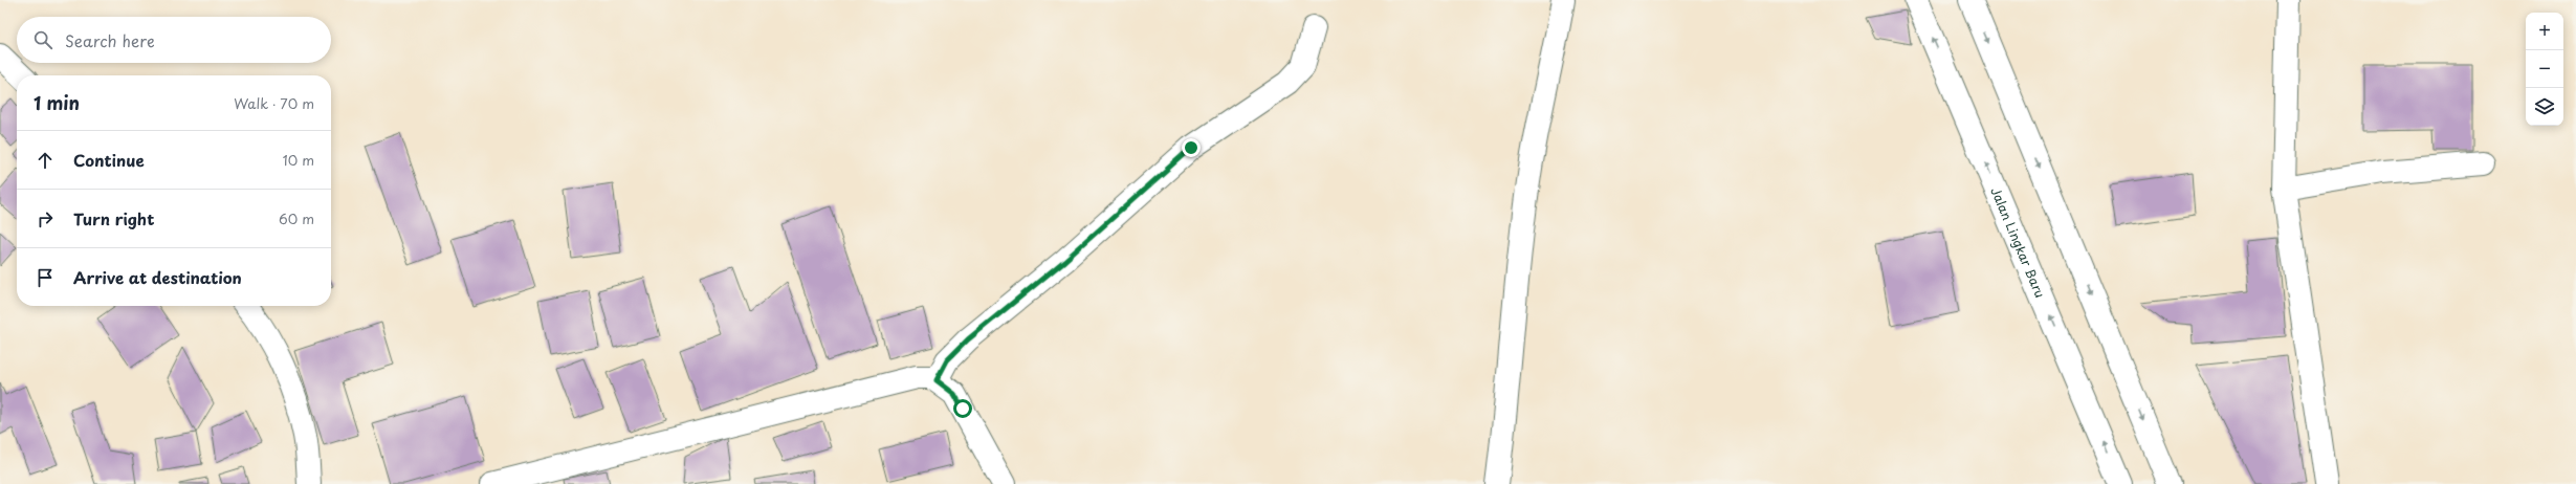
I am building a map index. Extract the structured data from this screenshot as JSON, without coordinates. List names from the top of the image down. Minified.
{"streets":{"main road":["Jalan Lingkar Baru"]},"page":{"map_buttons":["+","−"],"search":"Search here","heading":["1 min","Walk · 70 m"],"list":[["Continue","10 m"],["Turn right","60 m"],"Arrive at destination"]}}
